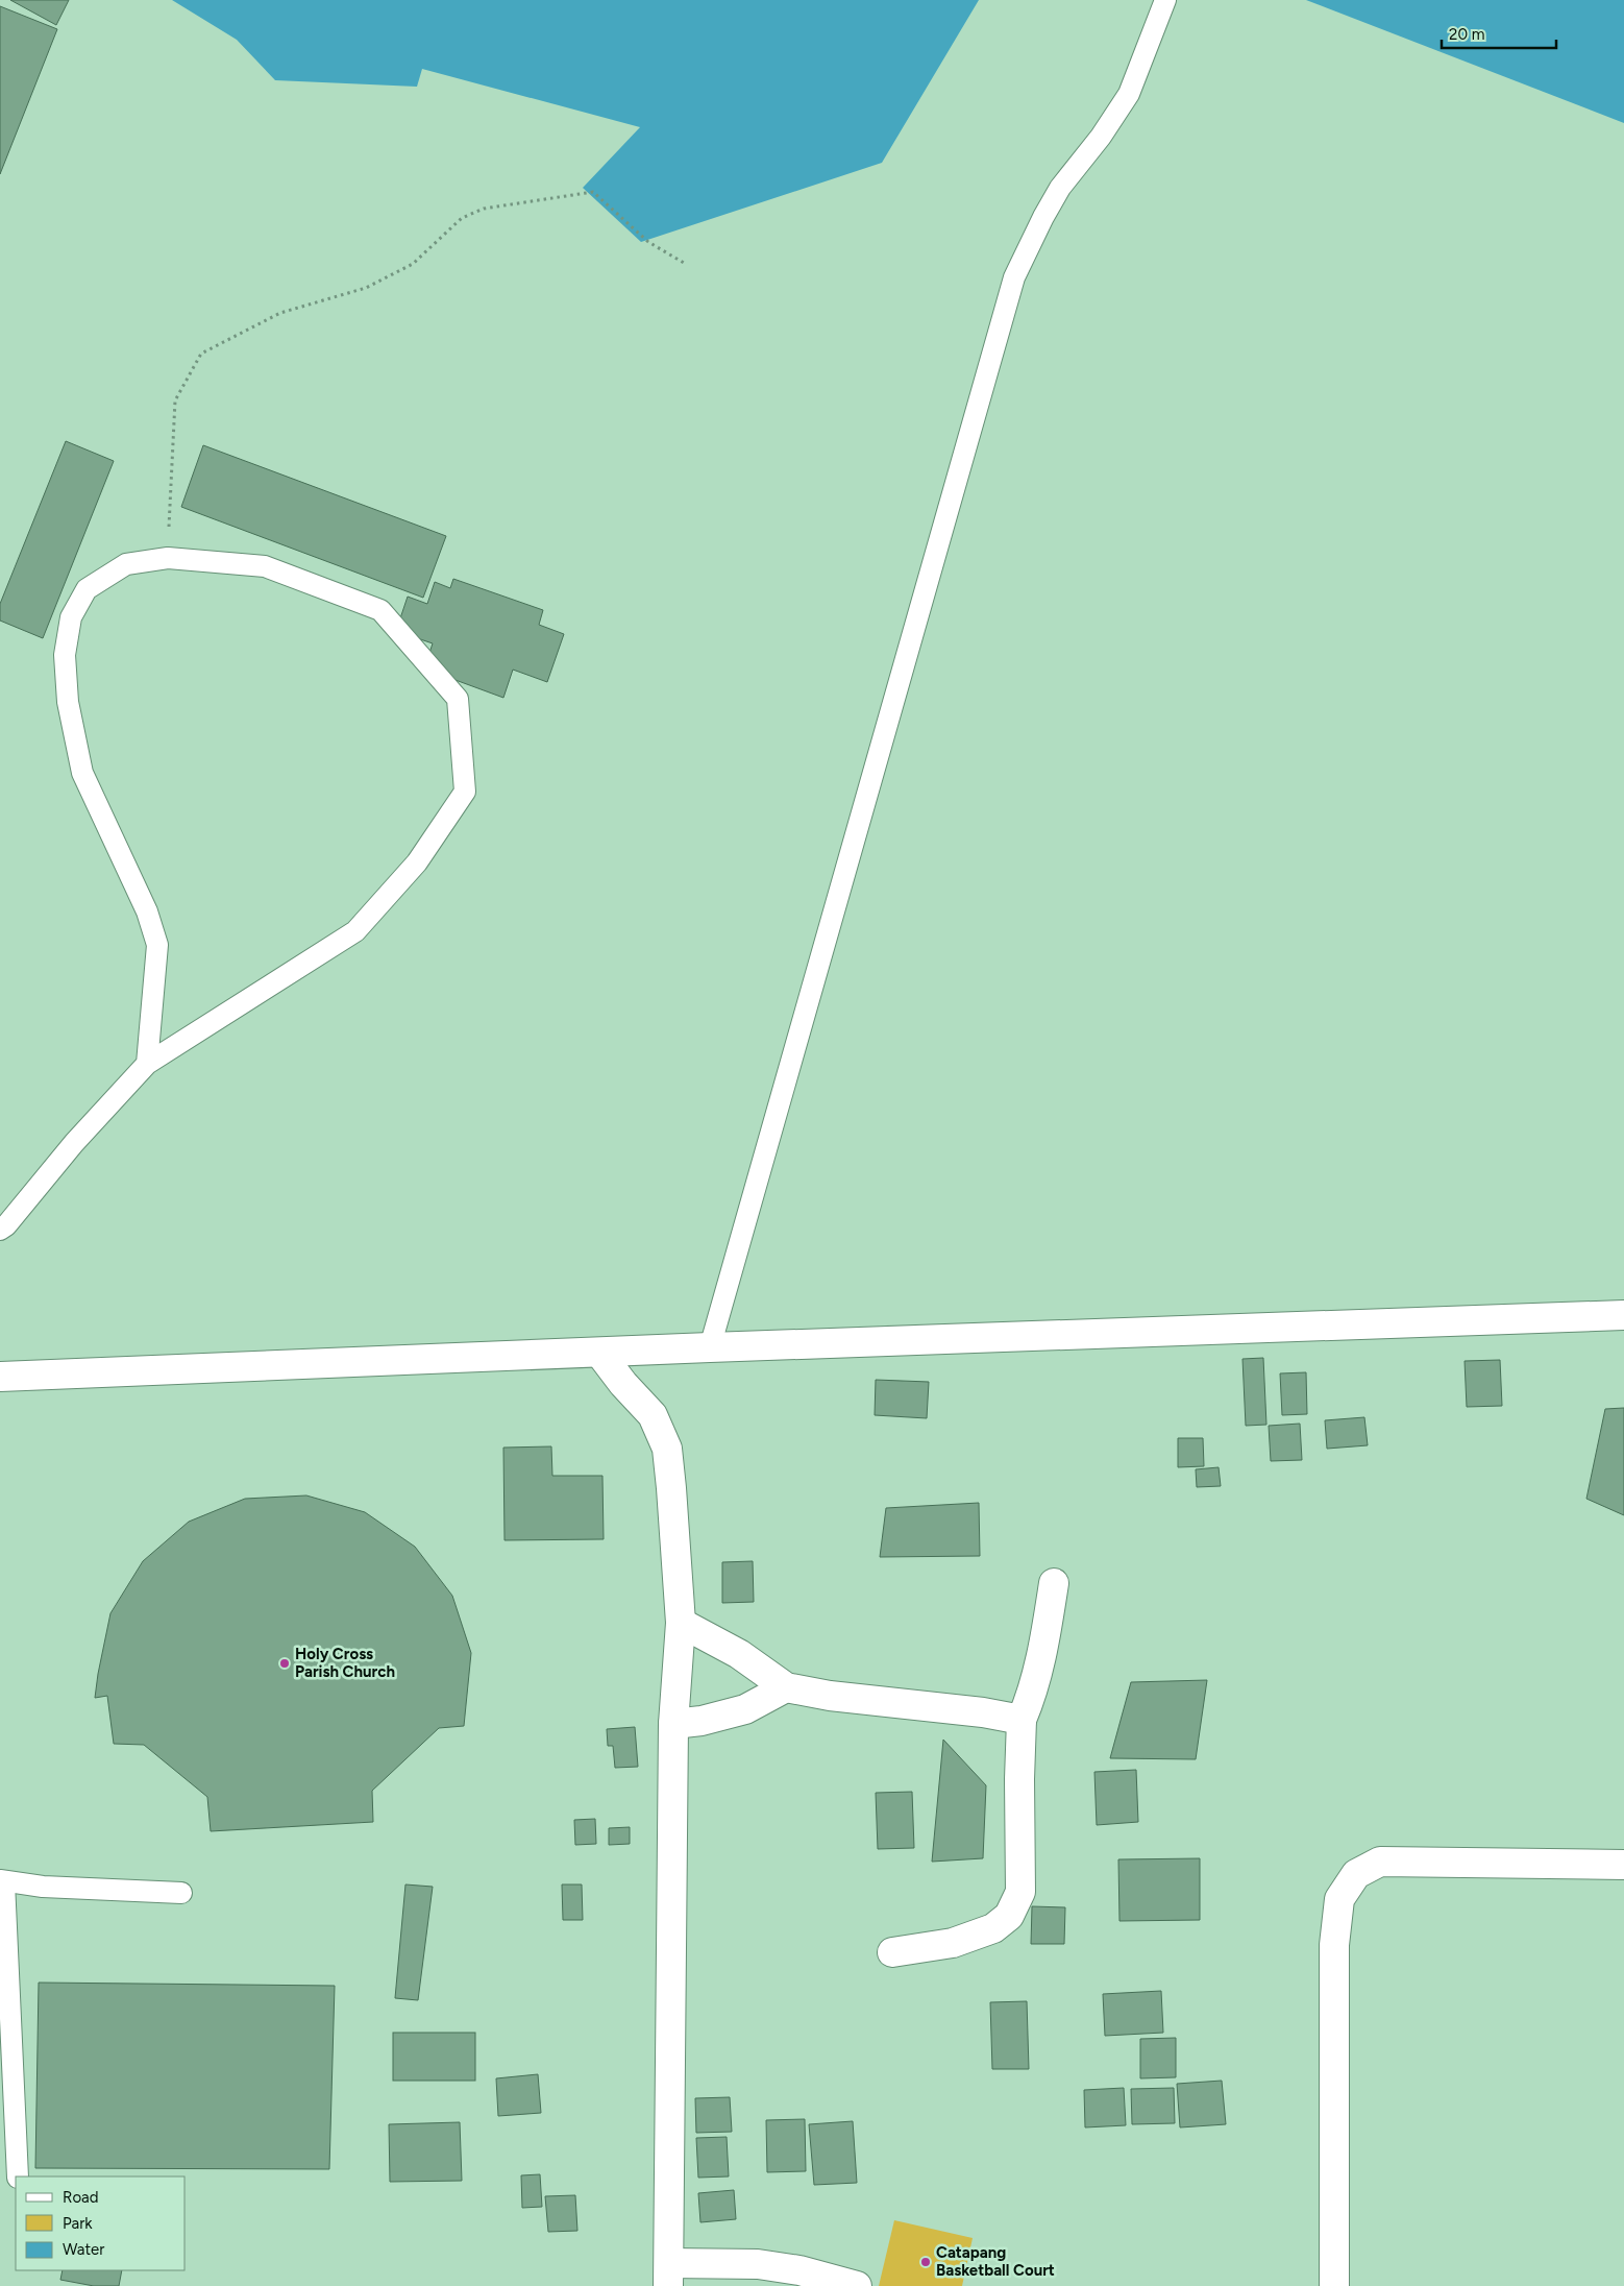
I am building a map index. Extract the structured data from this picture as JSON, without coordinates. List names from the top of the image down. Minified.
{"places":["Holy Cross Parish Church","Catapang Basketball Court"],"legend":["Road","Park","Water"],"scale_bar":"20 m"}
